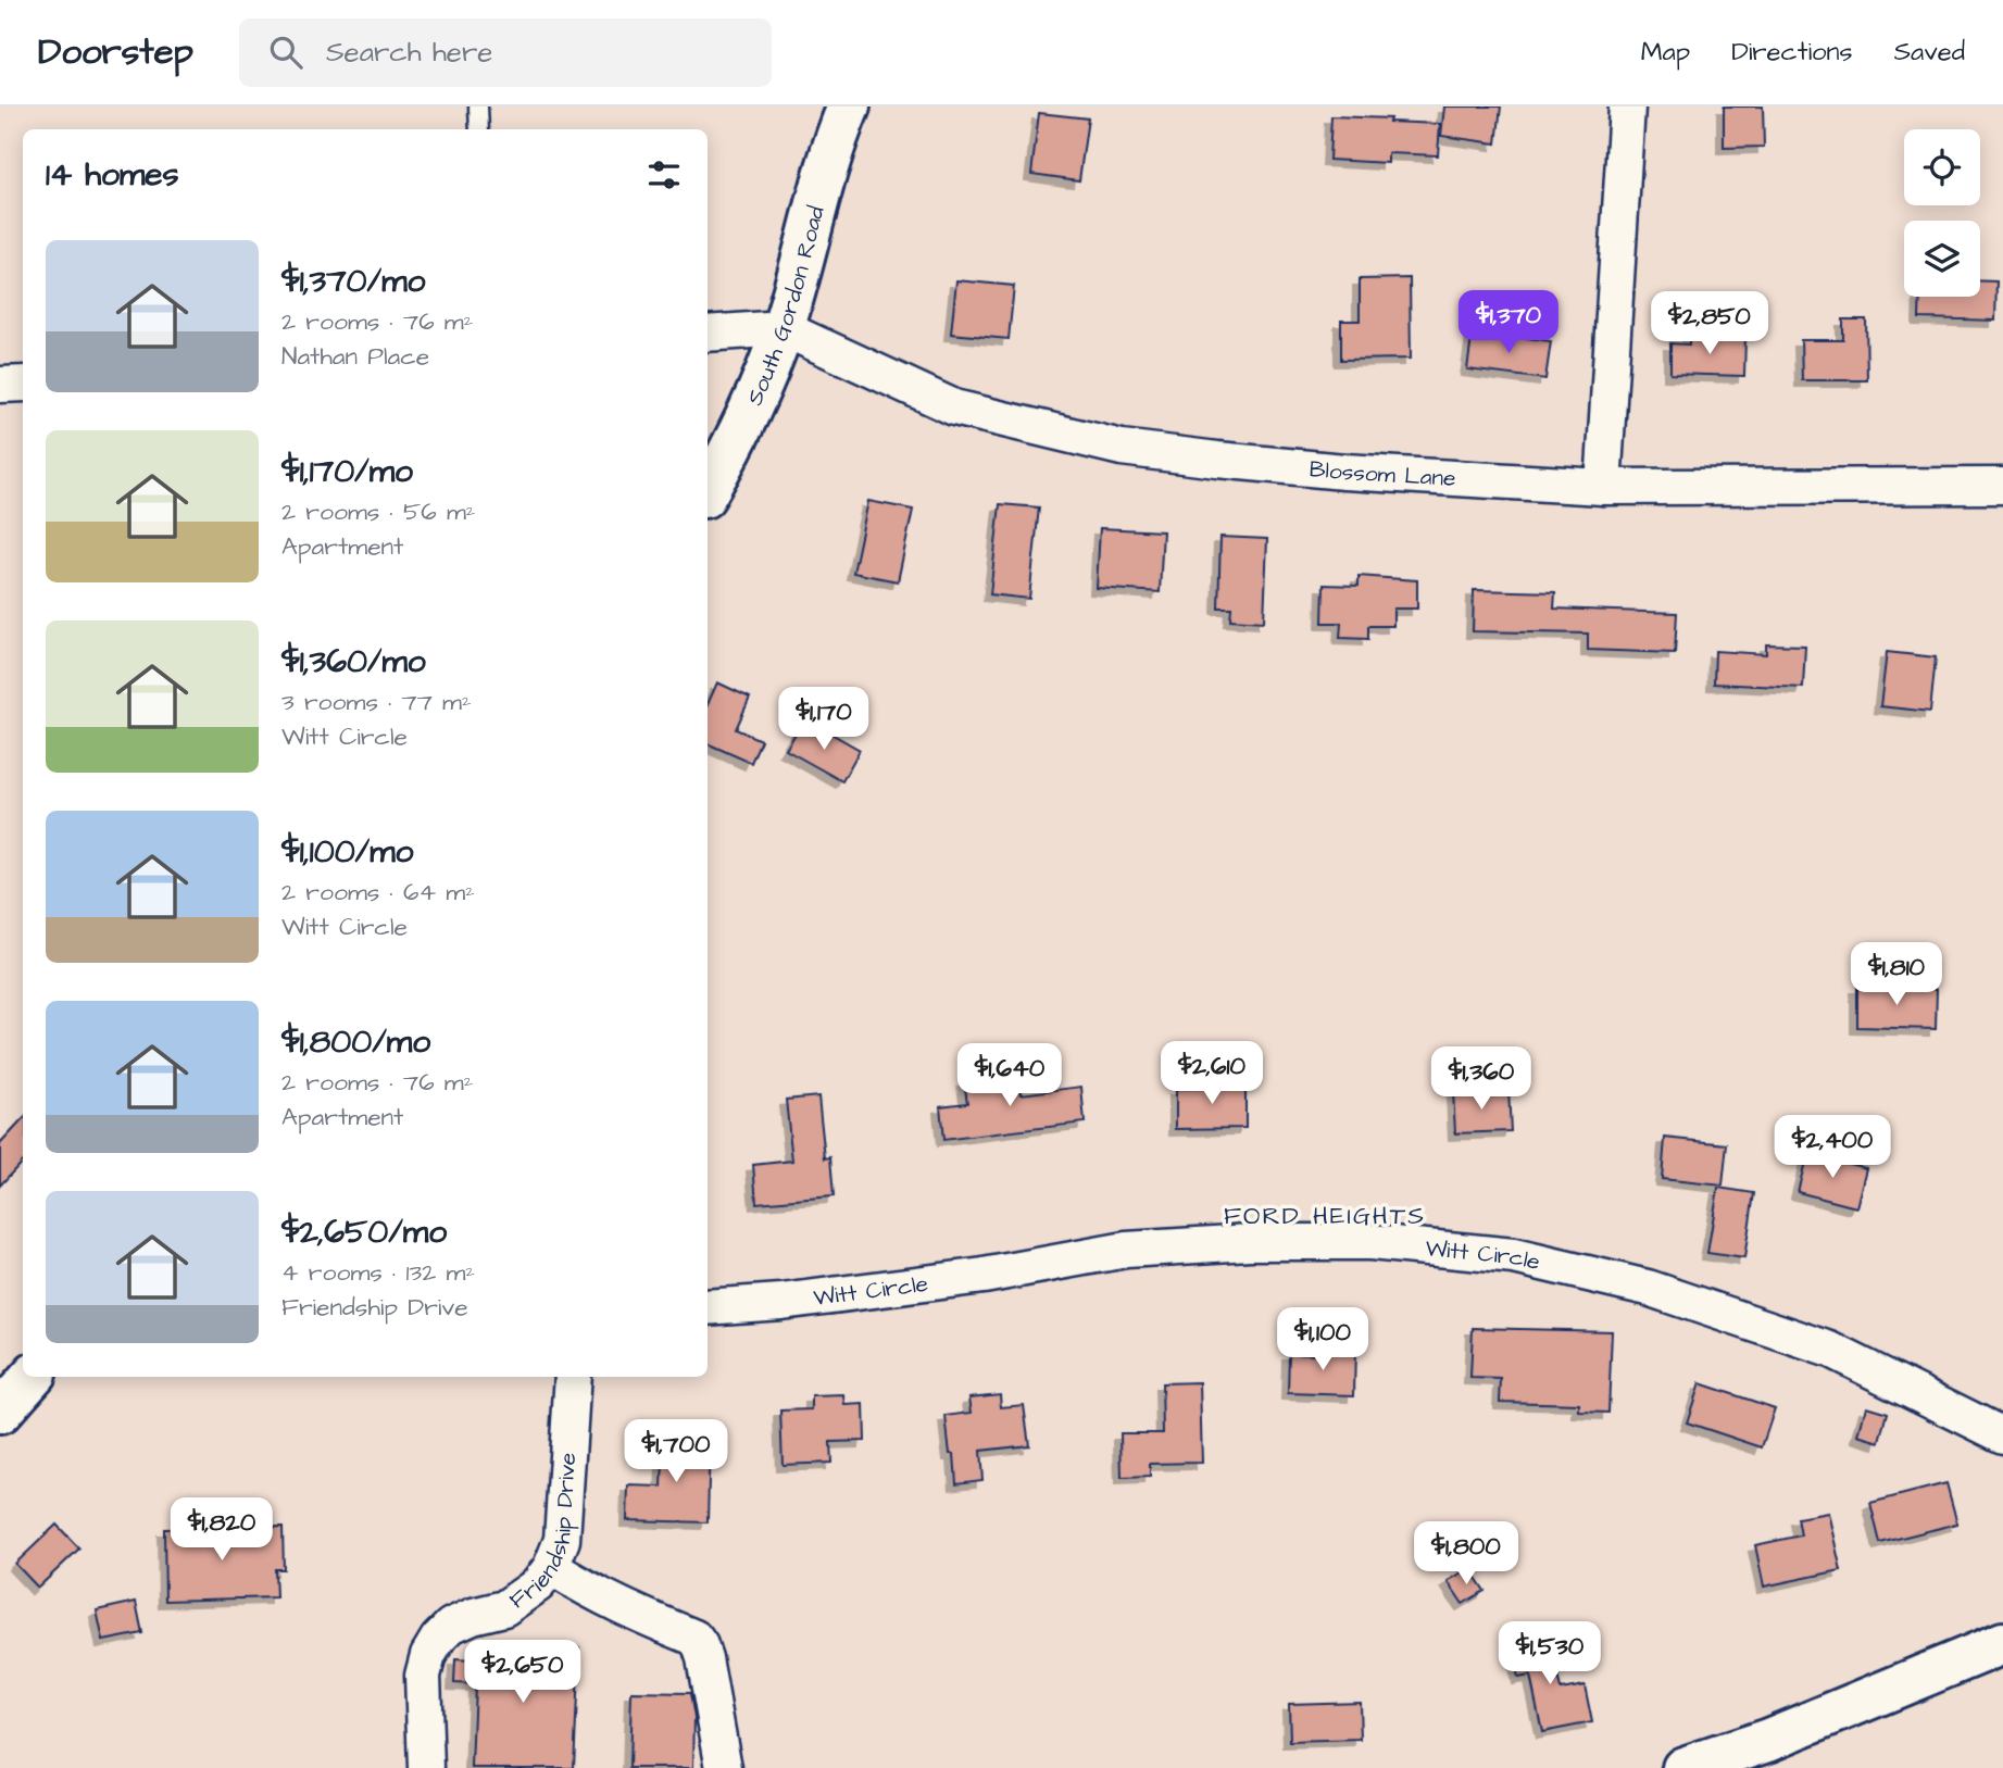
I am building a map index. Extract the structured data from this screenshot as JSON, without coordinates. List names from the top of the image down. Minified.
{"streets":{"street":["South Gordon Road","Blossom Lane","Witt Circle","Friendship Drive"]},"crossings":[["South Gordon Road","Blossom Lane"]],"districts":["FORD HEIGHTS"],"page":{"header":"Doorstep","search":"Search here","nav":["Map","Directions","Saved"],"heading":"14 homes","list":[{"name":"$1,370/mo","note":"2 rooms · 76 m² · Nathan Place"},{"name":"$1,170/mo","note":"2 rooms · 56 m² · Apartment"},{"name":"$1,360/mo","note":"3 rooms · 77 m² · Witt Circle"},{"name":"$1,100/mo","note":"2 rooms · 64 m² · Witt Circle"},{"name":"$1,800/mo","note":"2 rooms · 76 m² · Apartment"},{"name":"$2,650/mo","note":"4 rooms · 132 m² · Friendship Drive"}],"price":["$1,370","$2,850","$1,170","$1,810","$2,610","$1,640","$1,360","$2,400","$1,100","$1,700","$1,820","$1,800","$1,530","$2,650"]}}
